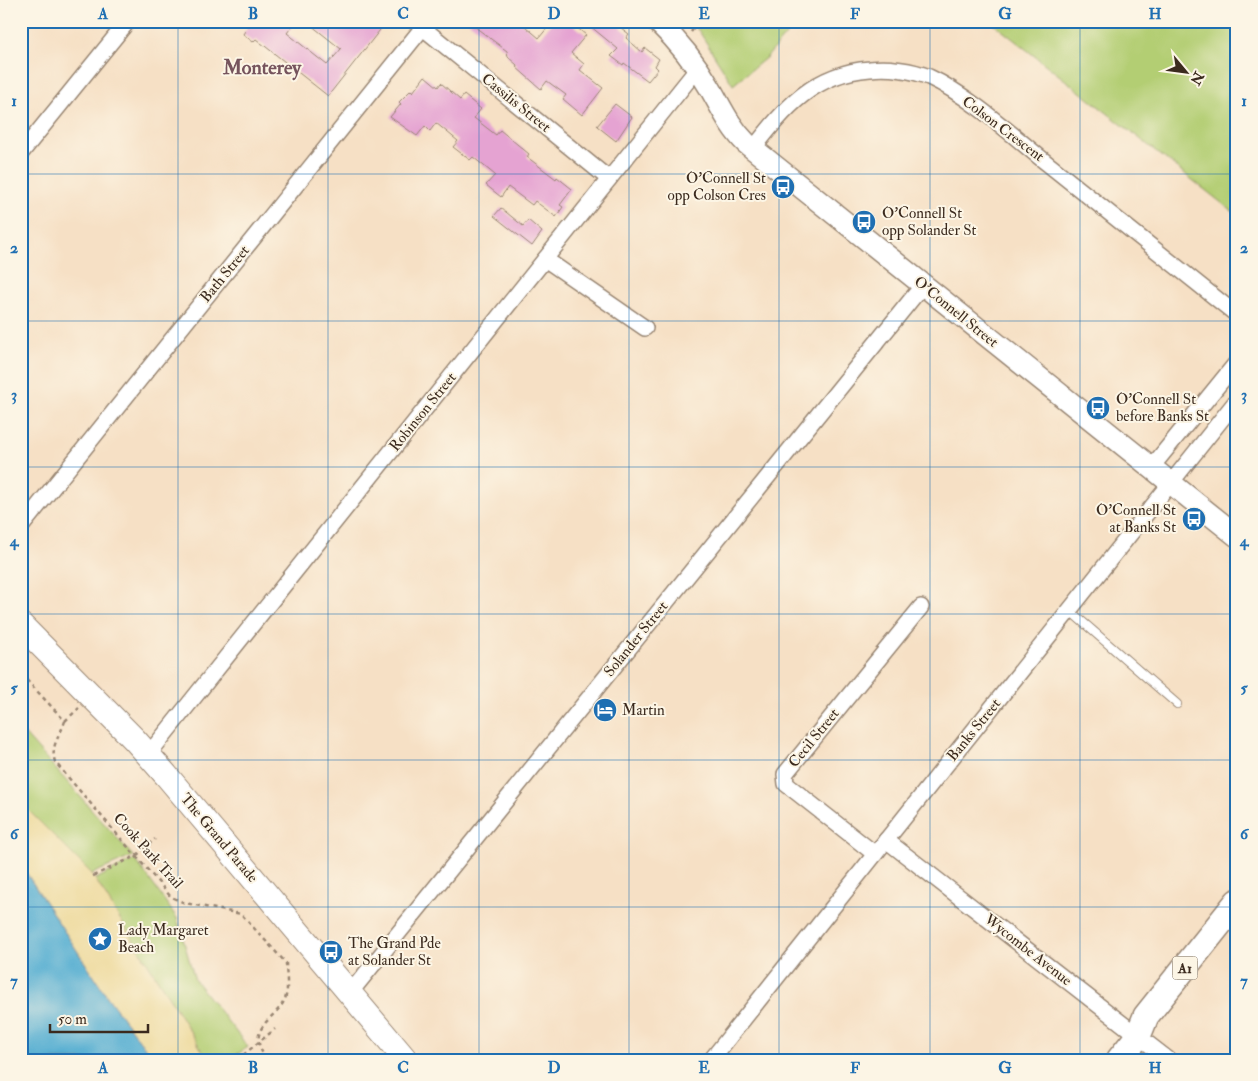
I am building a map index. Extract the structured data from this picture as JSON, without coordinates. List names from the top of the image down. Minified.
{"streets":{"highway":["A1"],"main road":["O'Connell Street","The Grand Parade"],"street":["Cassilis Street","Colson Crescent","Bath Street","Robinson Street","Solander Street","Banks Street","Cecil Street","Wycombe Avenue"],"path":["Cook Park Trail"]},"crossings":[["Cassilis Street","Bath Street"],["Cassilis Street","Robinson Street"],["Colson Crescent","O'Connell Street"],["O'Connell Street","Robinson Street"],["O'Connell Street","Solander Street"],["O'Connell Street","Banks Street"],["Robinson Street","The Grand Parade"],["Solander Street","The Grand Parade"],["Banks Street","Cecil Street"],["Banks Street","Wycombe Avenue"],["Wycombe Avenue","A1"]],"districts":["Monterey"],"places":{"bus stop":["O'Connell St opp Colson Cres","O'Connell St opp Solander St","O'Connell St before Banks St","O'Connell St at Banks St","The Grand Pde at Solander St"],"hotel":["Martin"],"place":["Lady Margaret Beach"]},"scale_bar":"50 m","north":"bottom right","grid":{"columns":["A","B","C","D","E","F","G","H"],"rows":["1","2","3","4","5","6","7"]}}
